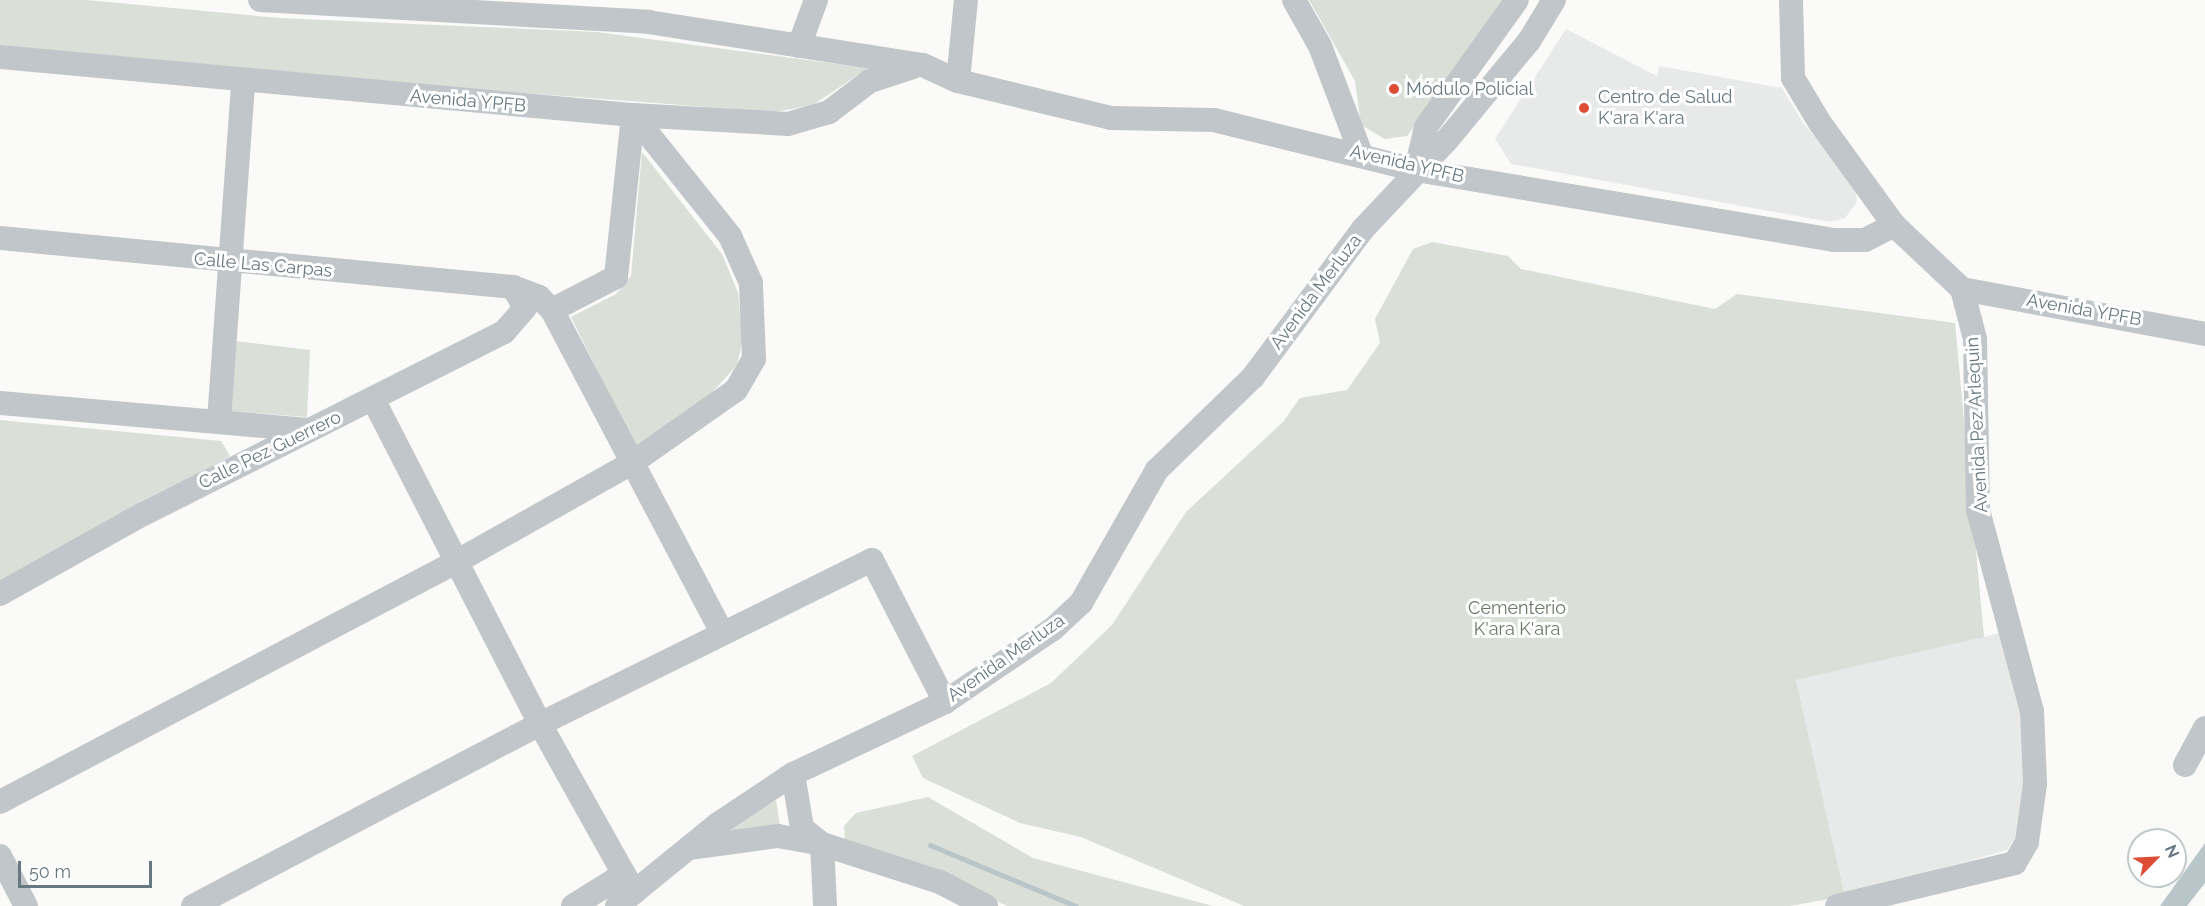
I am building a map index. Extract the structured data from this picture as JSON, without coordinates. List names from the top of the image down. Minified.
{"streets":{"street":["Avenida YPFB","Calle Las Carpas","Avenida Merluza","Avenida Pez Arlequin","Calle Pez Guerrero"]},"crossings":[["Avenida YPFB","Avenida Merluza"],["Avenida YPFB","Avenida Pez Arlequin"],["Calle Las Carpas","Calle Pez Guerrero"]],"parks":["Cementerio K'ara K'ara"],"places":["Módulo Policial","Centro de Salud K'ara K'ara"],"scale_bar":"50 m","north":"top right"}
